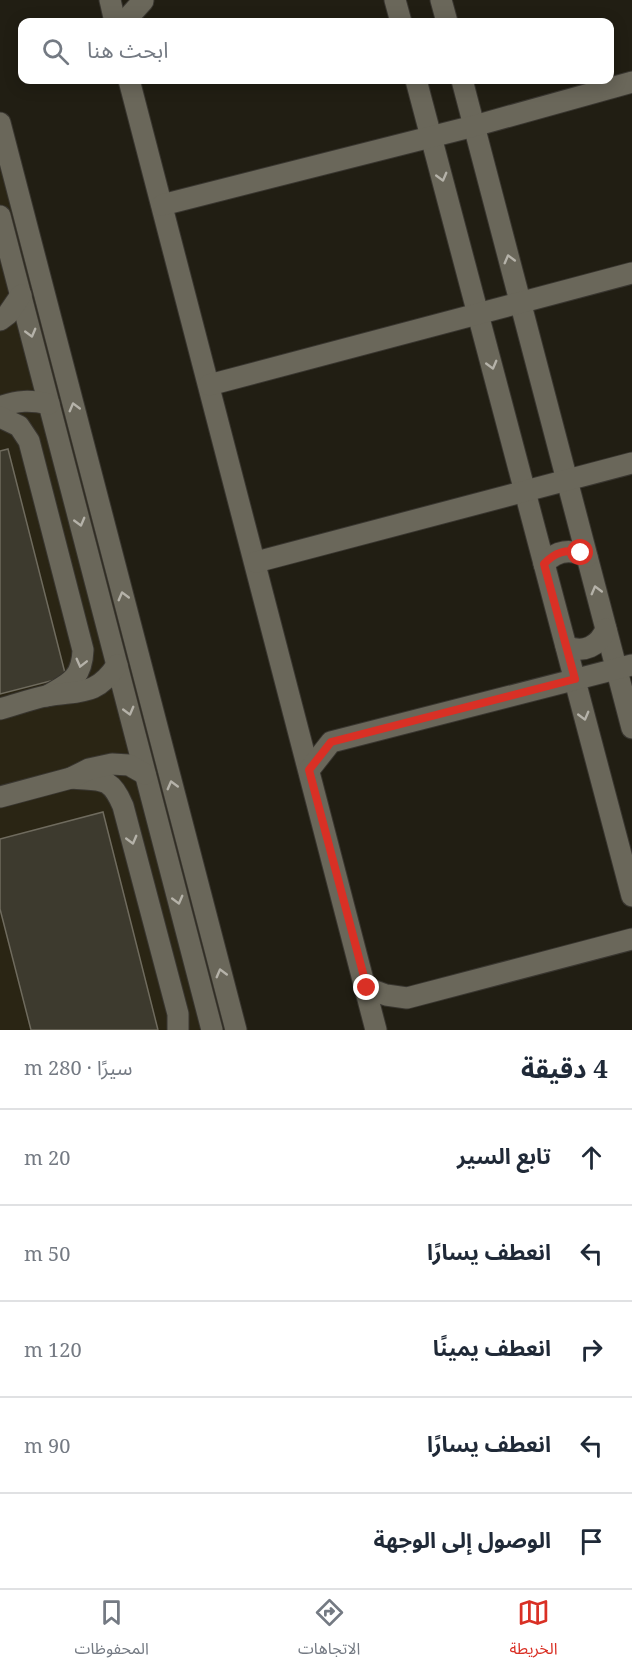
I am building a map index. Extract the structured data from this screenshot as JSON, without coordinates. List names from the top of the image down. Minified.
{"page":{"search":"ابحث هنا","heading":["4 دقيقة","سيرًا · 280 m"],"list":[["تابع السير","20 m"],["انعطف يسارًا","50 m"],["انعطف يمينًا","120 m"],["انعطف يسارًا","90 m"],"الوصول إلى الوجهة"],"nav":["الخريطة","الاتجاهات","المحفوظات"]}}
